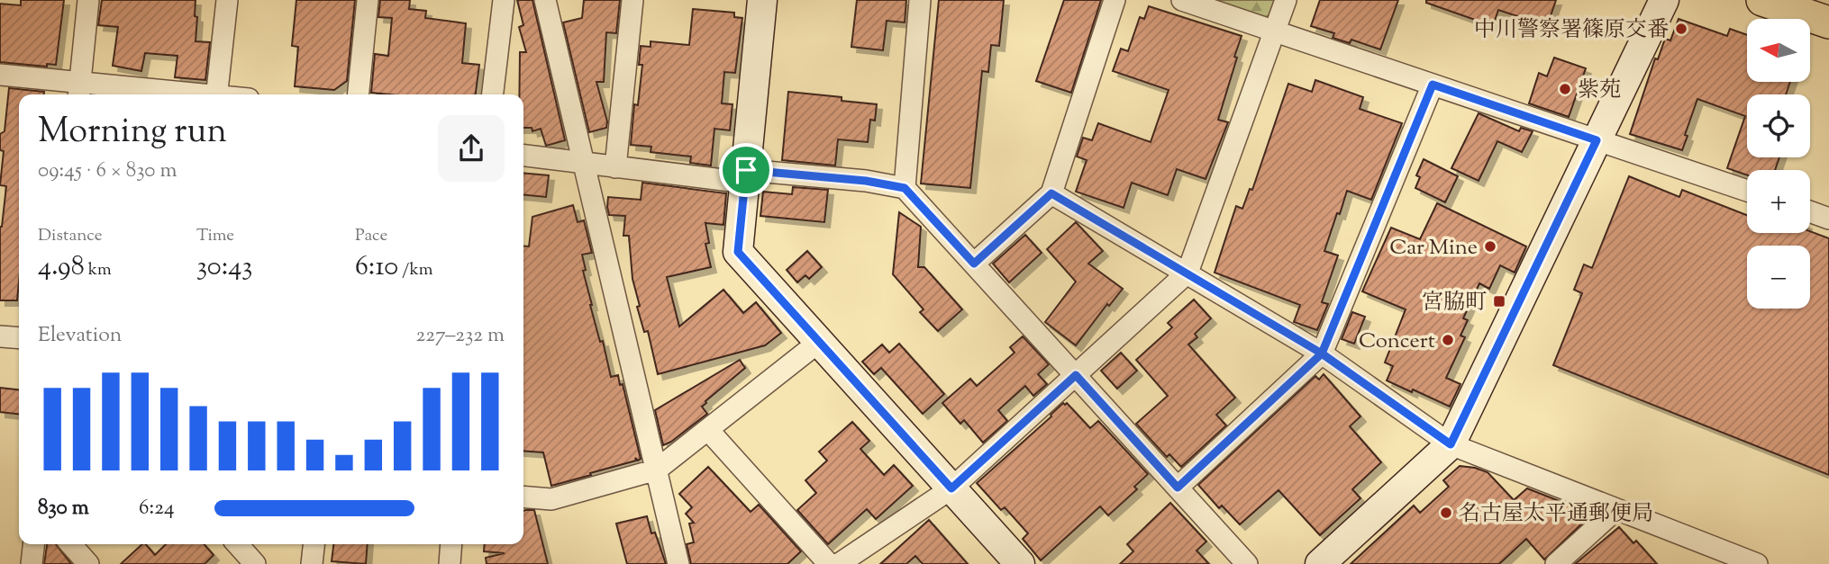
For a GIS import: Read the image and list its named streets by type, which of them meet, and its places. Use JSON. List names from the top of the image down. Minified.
{"places":{"other":["中川警察署篠原交番","紫苑","Car Mine","Concert","名古屋太平通郵便局"],"transit":["宮脇町"]},"north":"left","page":{"map_buttons":["+","−"],"heading":["Morning run","09:45 · 6 × 830 m"],"stats":[["Distance","4.98 km"],["Time","30:43"],["Pace","6:10 /km"]],"chart":["Elevation","227–232 m"],"list":[{"name":"830 m","note":"6:24"}]}}
